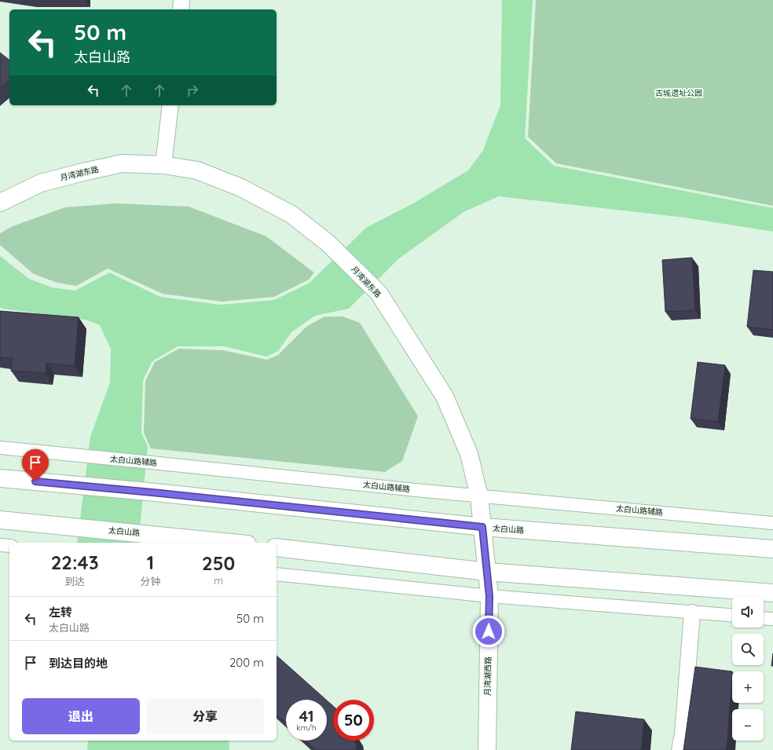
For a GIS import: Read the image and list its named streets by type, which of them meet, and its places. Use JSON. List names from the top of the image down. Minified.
{"streets":{"main road":["月湾湖东路","太白山路","月湾湖西路"],"street":["太白山路辅路"]},"crossings":[["月湾湖东路","太白山路辅路"],["月湾湖东路","太白山路"],["月湾湖东路","月湾湖西路"],["太白山路","月湾湖西路"]],"parks":["古城遗址公园"],"page":{"turn":["50 m","太白山路"],"eta":["22:43","到达","1","分钟","250","m"],"map_buttons":["+","−"],"list":[{"name":"左转","note":"太白山路","value":"50 m"},{"name":"到达目的地","value":"200 m"}],"buttons":["退出","分享"],"speed":"41 km/h","limit":"50"}}
